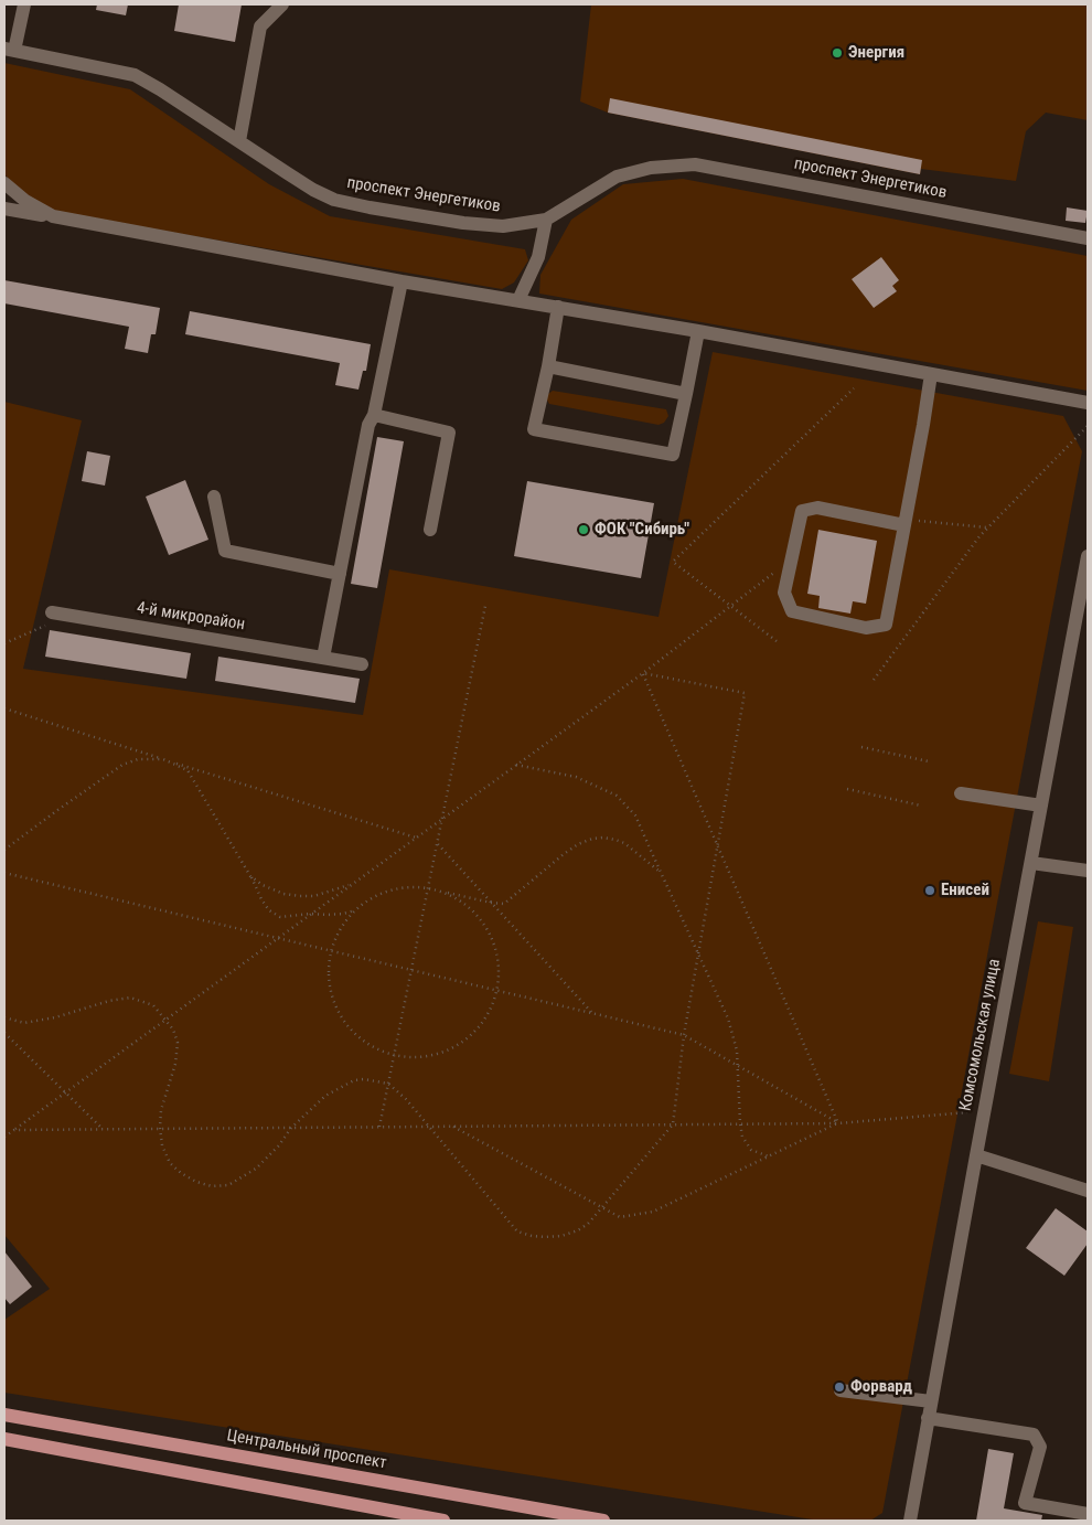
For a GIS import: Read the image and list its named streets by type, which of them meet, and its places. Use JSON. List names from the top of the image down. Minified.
{"streets":{"main road":["Центральный проспект"],"street":["проспект Энергетиков","4-й микрорайон","Комсомольская улица"]},"places":["Энергия","ФОК \"Сибирь\"","Енисей","Форвард"]}
